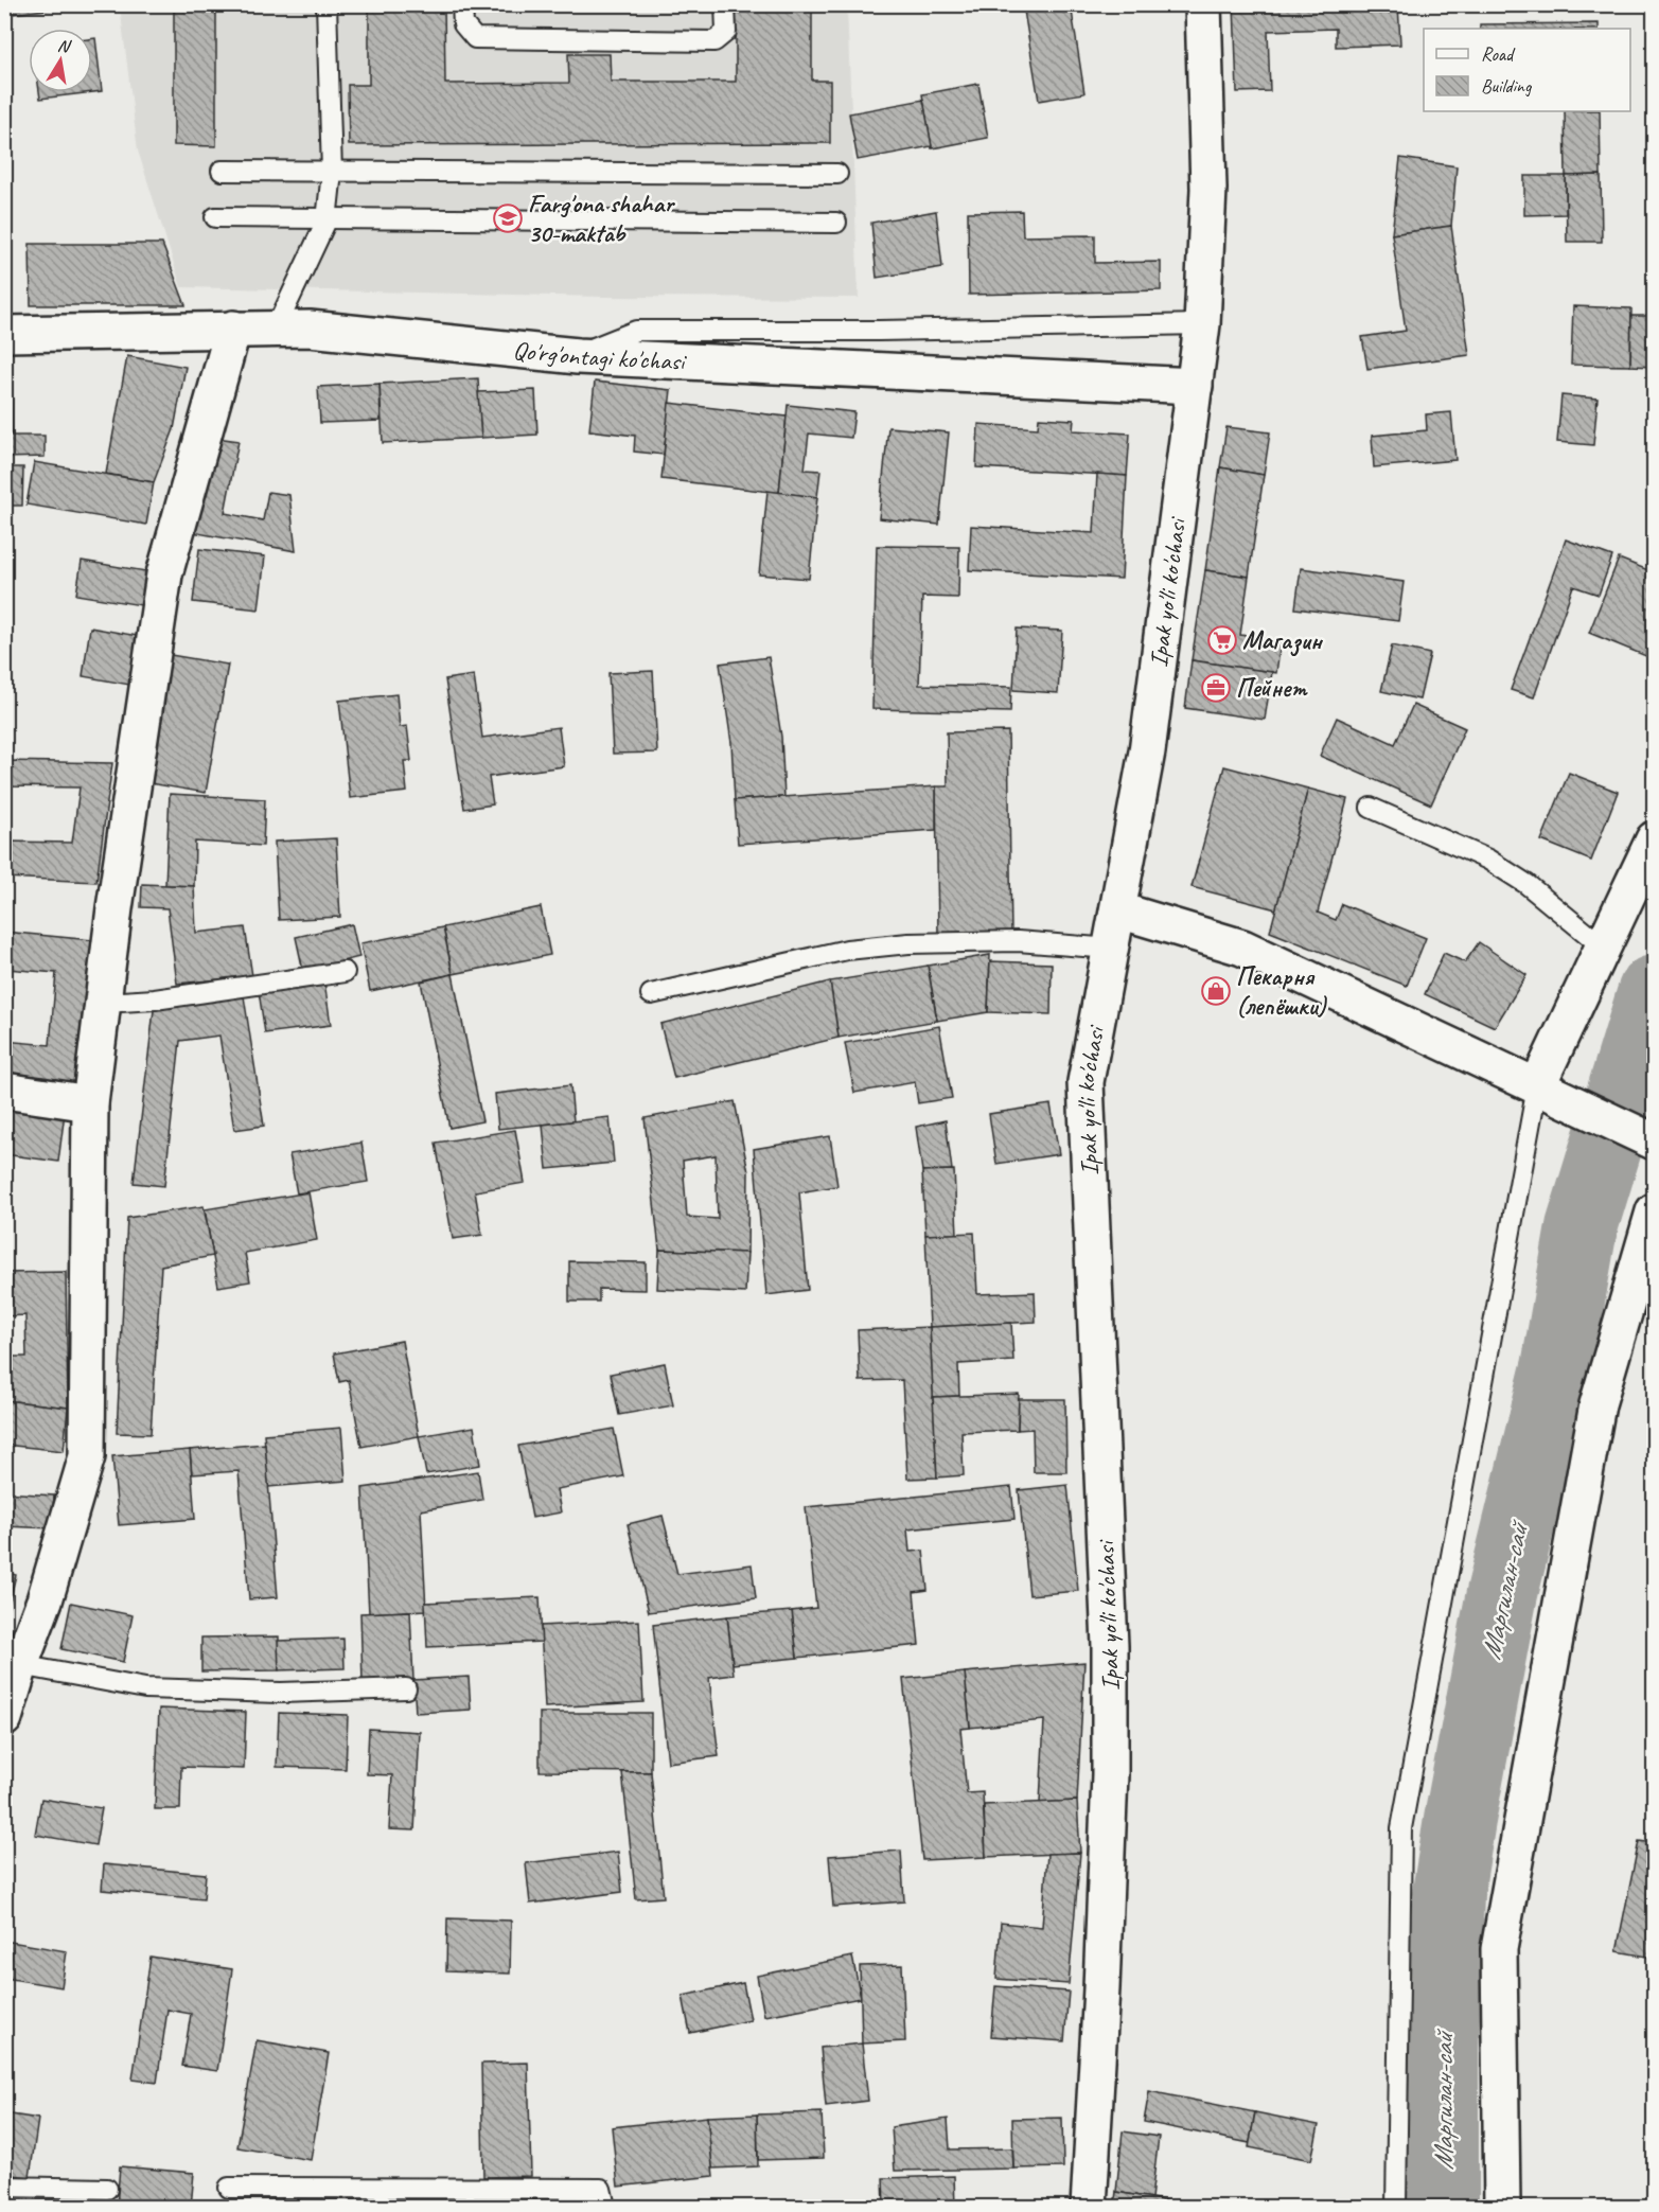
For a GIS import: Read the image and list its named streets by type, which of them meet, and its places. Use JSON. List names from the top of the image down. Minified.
{"streets":{"street":["Qo'rg'ontagi ko'chasi","Ipak yo'li ko'chasi"]},"crossings":[["Qo'rg'ontagi ko'chasi","Ipak yo'li ko'chasi"]],"water":["Маргилан-сай"],"places":{"school or university":["Farg'ona shahar 30-maktab"],"supermarket":["Магазин"],"office":["Пейнет"],"shop":["Пекарня (лепёшки)"]},"legend":["Road","Building"],"north":"top"}
